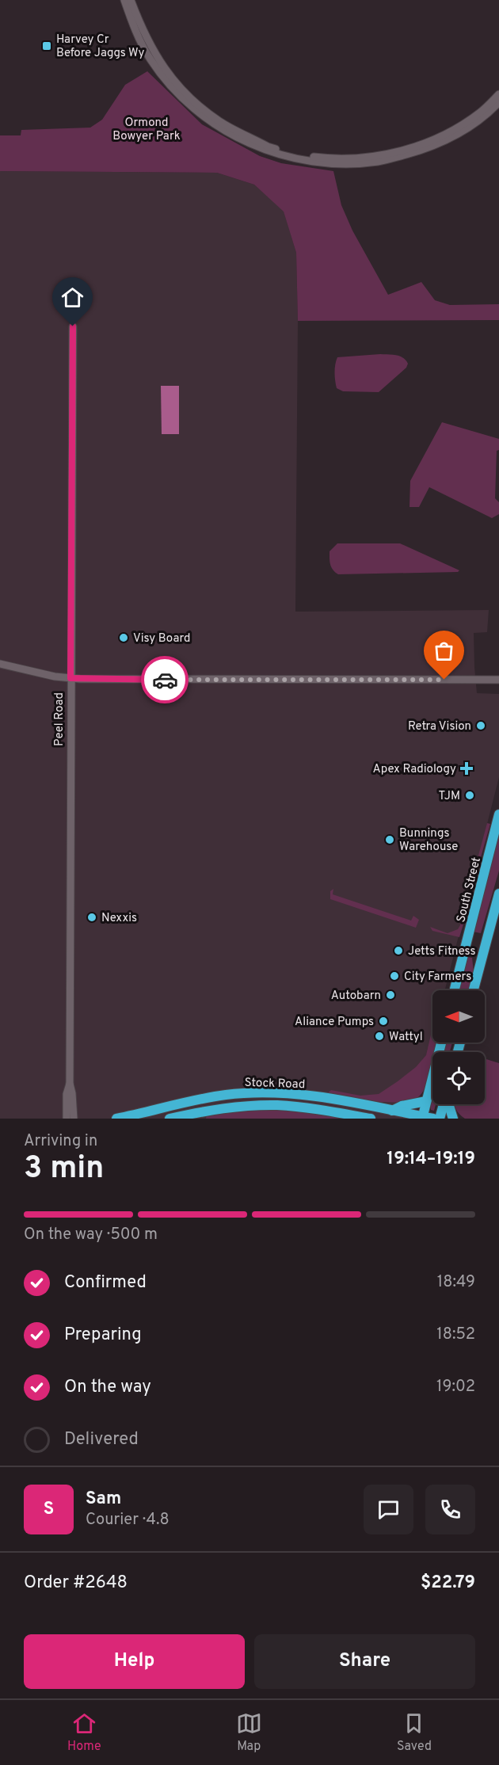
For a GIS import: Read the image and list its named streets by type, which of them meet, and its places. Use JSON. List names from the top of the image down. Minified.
{"streets":{"highway":["South Street","Stock Road"],"street":["Peel Road"]},"parks":["Ormond Bowyer Park"],"places":{"transit":["Harvey Cr Before Jaggs Wy"],"other":["Visy Board","Retra Vision","TJM","Bunnings Warehouse","Nexxis","Jetts Fitness","City Farmers","Autobarn","Aliance Pumps","Wattyl"],"health":["Apex Radiology"]},"north":"left","page":{"heading":["3 min","Arriving in","19:14–19:19"],"panel":["Sam","Courier · 4.8","Order #2648","$22.79"],"bar":"On the way · 500 m","list":[["Confirmed","18:49"],["Preparing","18:52"],["On the way","19:02"],"Delivered"],"round":"S","buttons":["Help","Share"],"tabs":["Home","Map","Saved"]}}
